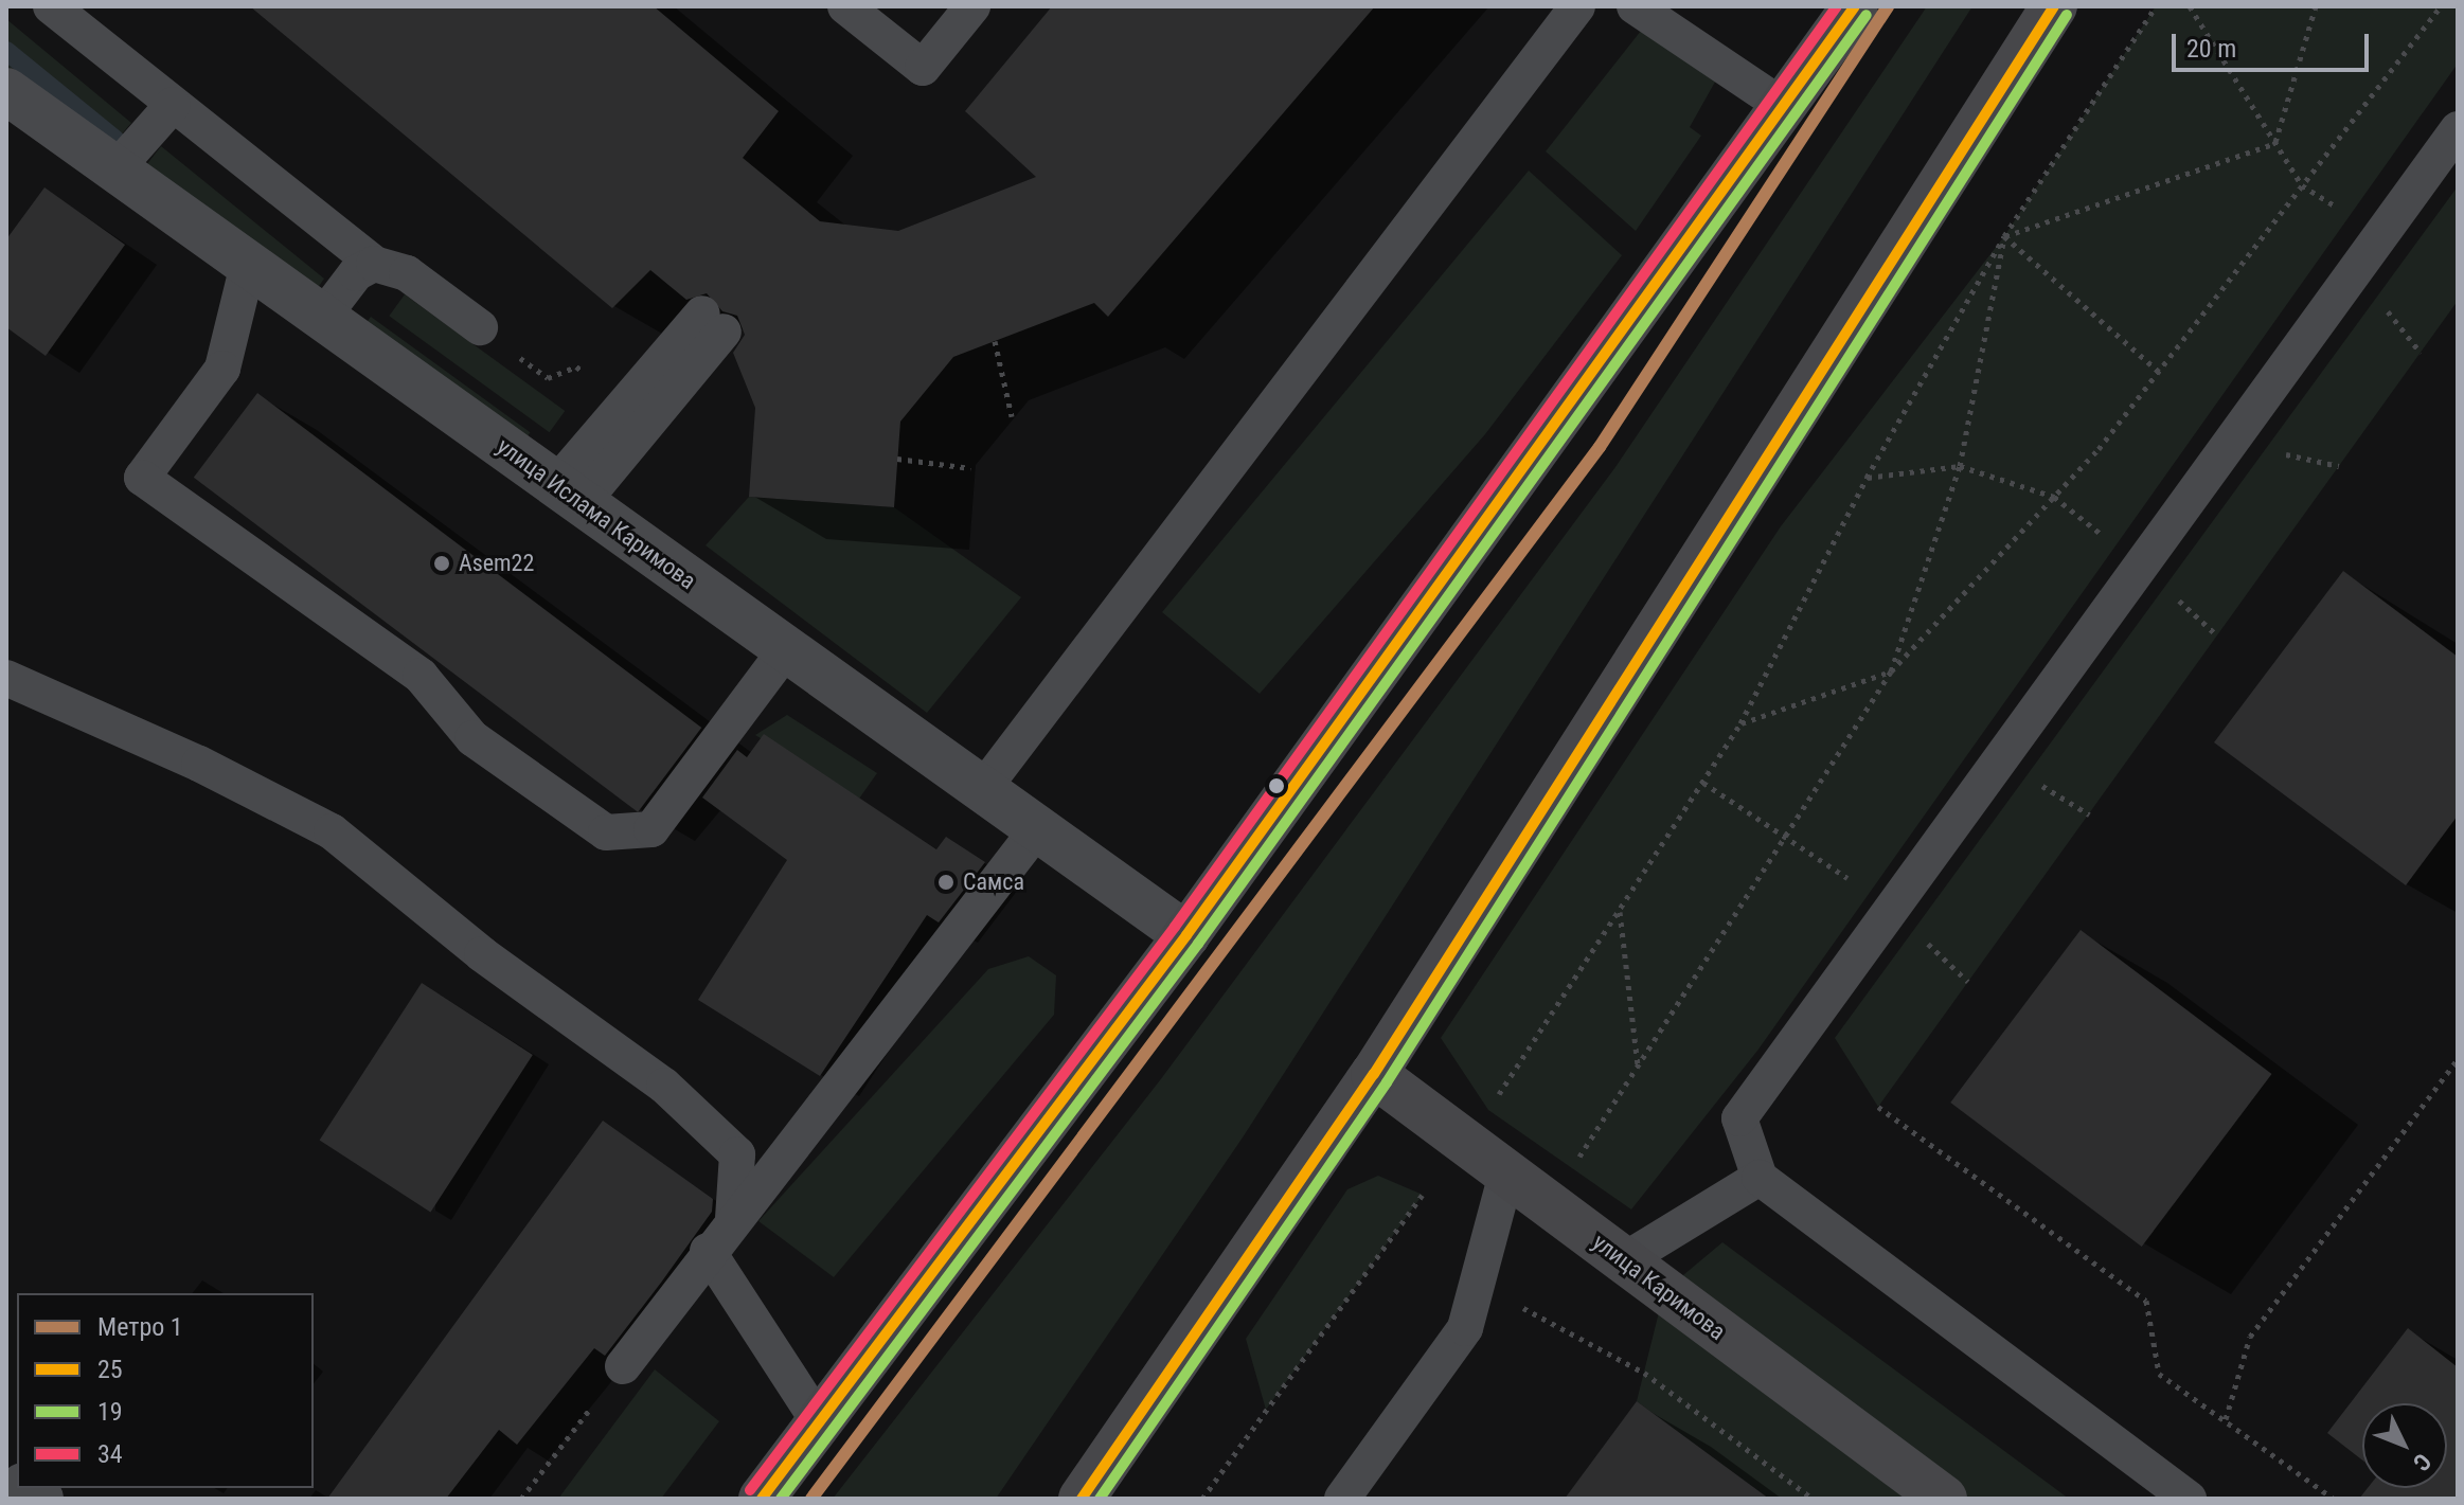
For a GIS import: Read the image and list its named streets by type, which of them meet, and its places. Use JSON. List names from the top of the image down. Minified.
{"streets":{"main road":["улица Каримова"],"street":["улица Ислама Каримова"]},"places":["Asem22","Самса"],"lines":["metro line 1","transit line 25","transit line 34","transit line 19"],"legend":["Метро 1","25","19","34"],"scale_bar":"20 m","north":"bottom right"}
